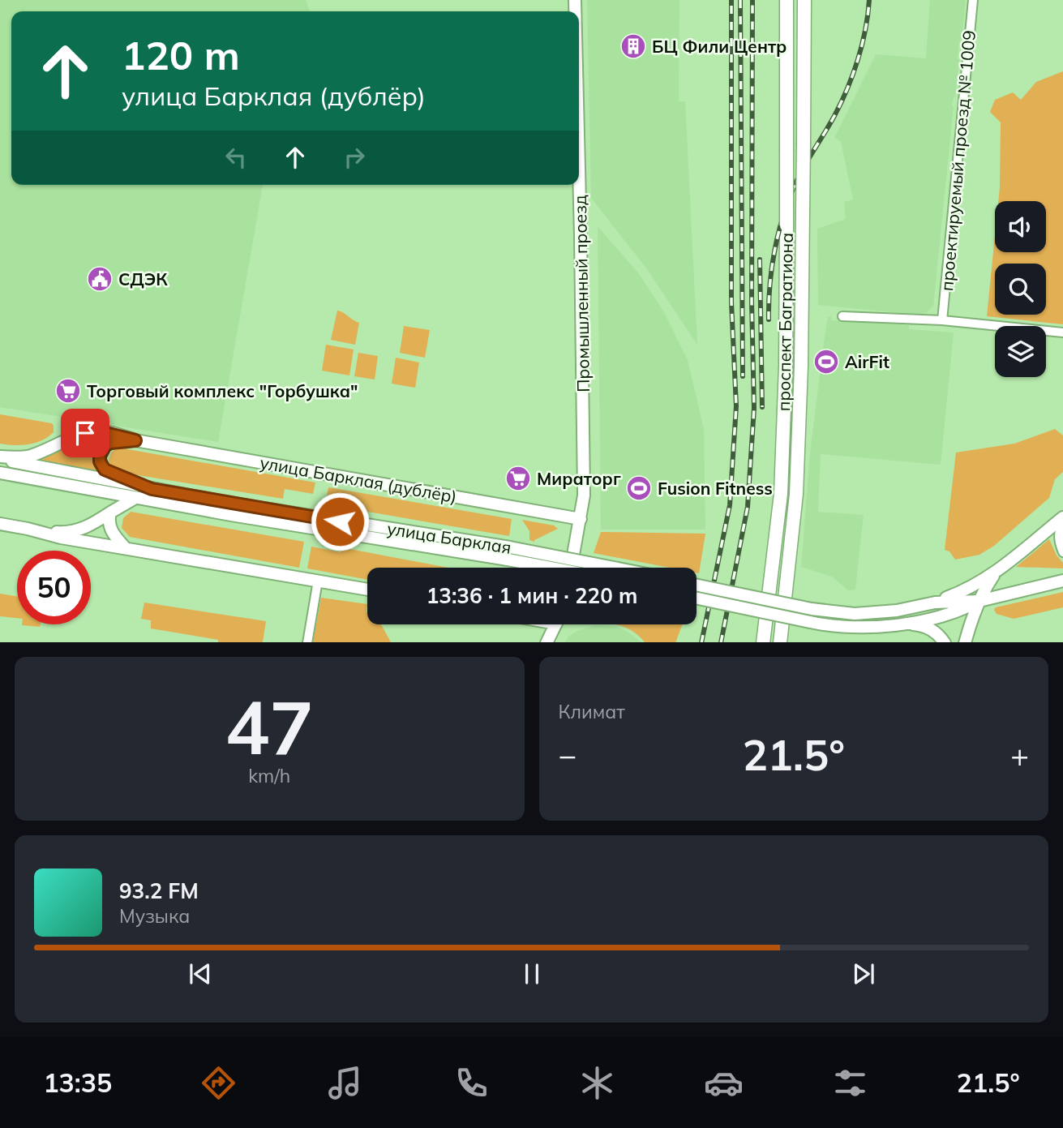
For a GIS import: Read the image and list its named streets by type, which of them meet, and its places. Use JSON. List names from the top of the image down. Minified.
{"streets":{"main road":["Промышленный проезд","проспект Багратиона","улица Барклая (дублёр)","улица Барклая"],"street":["проектируемый проезд № 1009"]},"crossings":[["Промышленный проезд","улица Барклая (дублёр)"],["улица Барклая (дублёр)","улица Барклая"]],"places":{"building":["БЦ Фили Центр"],"public building":["СДЭК"],"sports":["AirFit","Fusion Fitness"],"supermarket":["Торговый комплекс \"Горбушка\"","Мираторг"]},"page":{"turn":["120 m","улица Барклая (дублёр)"],"limit":"50","trip":"13:36 · 1 мин · 220 m","tile":[["47","km/h"],"Климат"],"heat":["−","21.5°","+"],"song":["93.2 FM","Музыка"],"tabs":["13:35","21.5°"]}}
